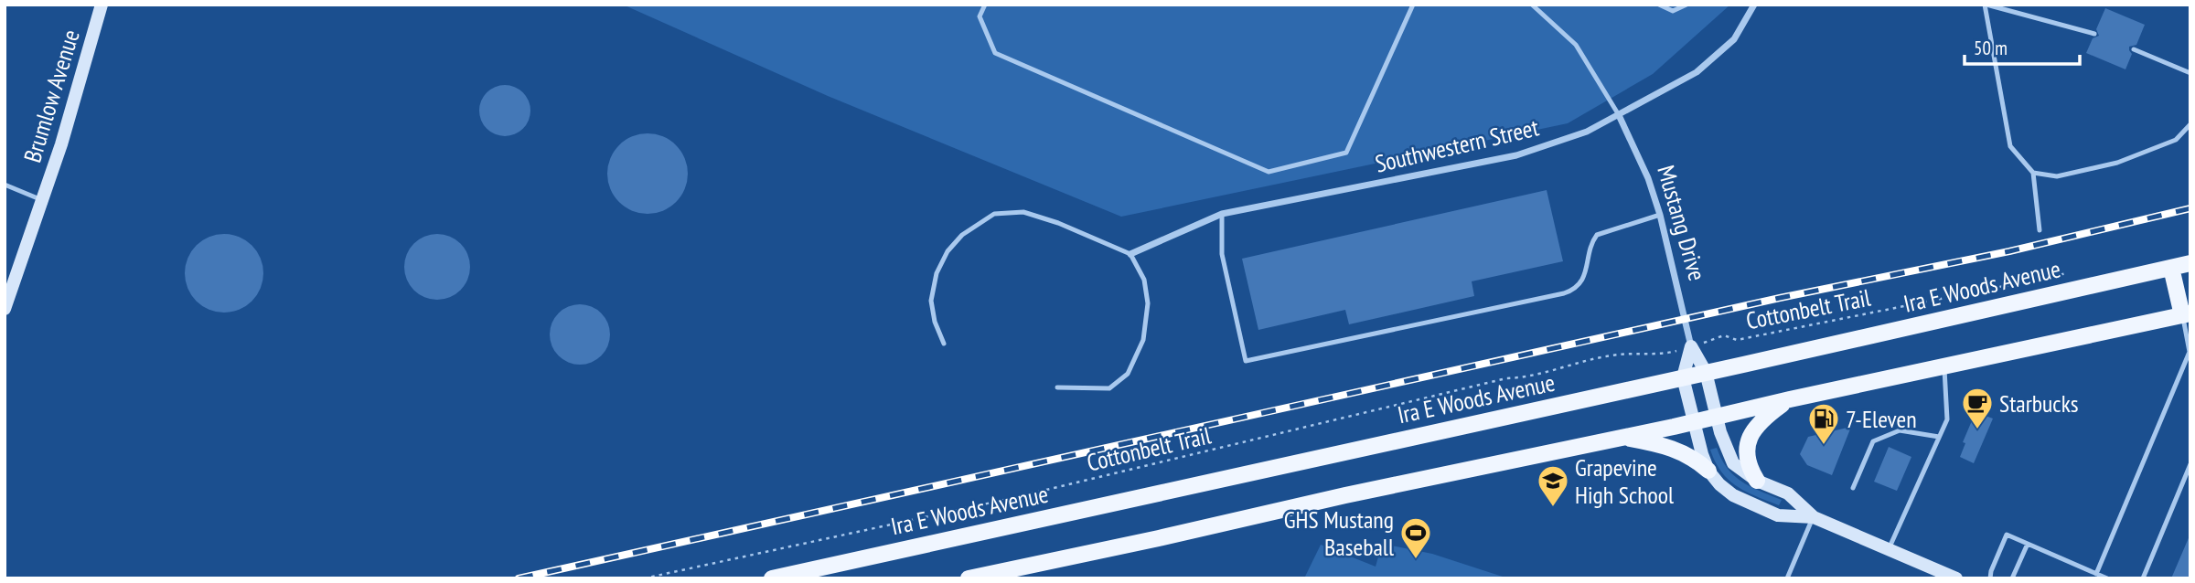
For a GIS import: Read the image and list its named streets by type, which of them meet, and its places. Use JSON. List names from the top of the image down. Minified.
{"streets":{"main road":["Brumlow Avenue","Mustang Drive","Ira E Woods Avenue"],"street":["Southwestern Street"],"path":["Cottonbelt Trail"]},"crossings":[["Southwestern Street","Mustang Drive"],["Mustang Drive","Ira E Woods Avenue"],["Mustang Drive","Cottonbelt Trail"]],"places":{"cafe":["Starbucks"],"fuel station":["7-Eleven"],"school or university":["Grapevine High School"],"sports":["GHS Mustang Baseball"]},"scale_bar":"50 m"}
